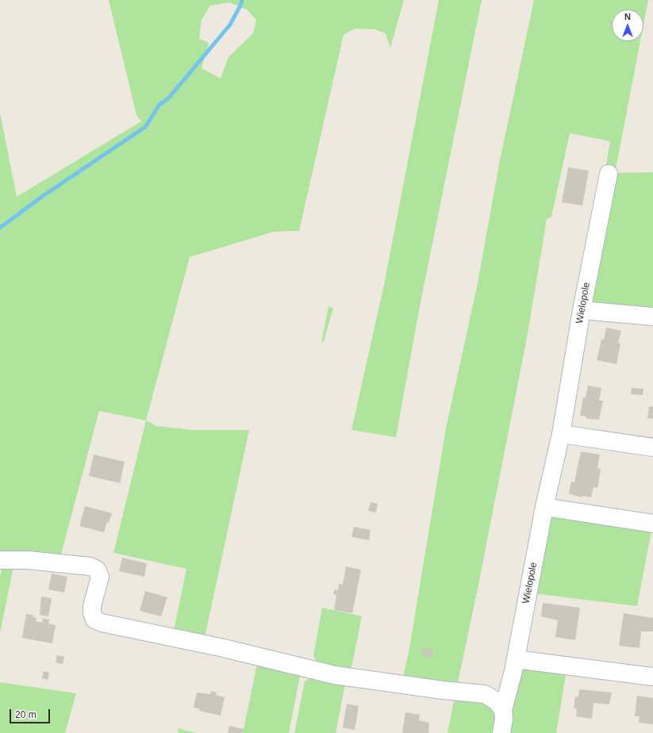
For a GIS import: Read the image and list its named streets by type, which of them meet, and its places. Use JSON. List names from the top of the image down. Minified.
{"streets":{"street":["Wielopole"]},"scale_bar":"20 m","north":"top"}
